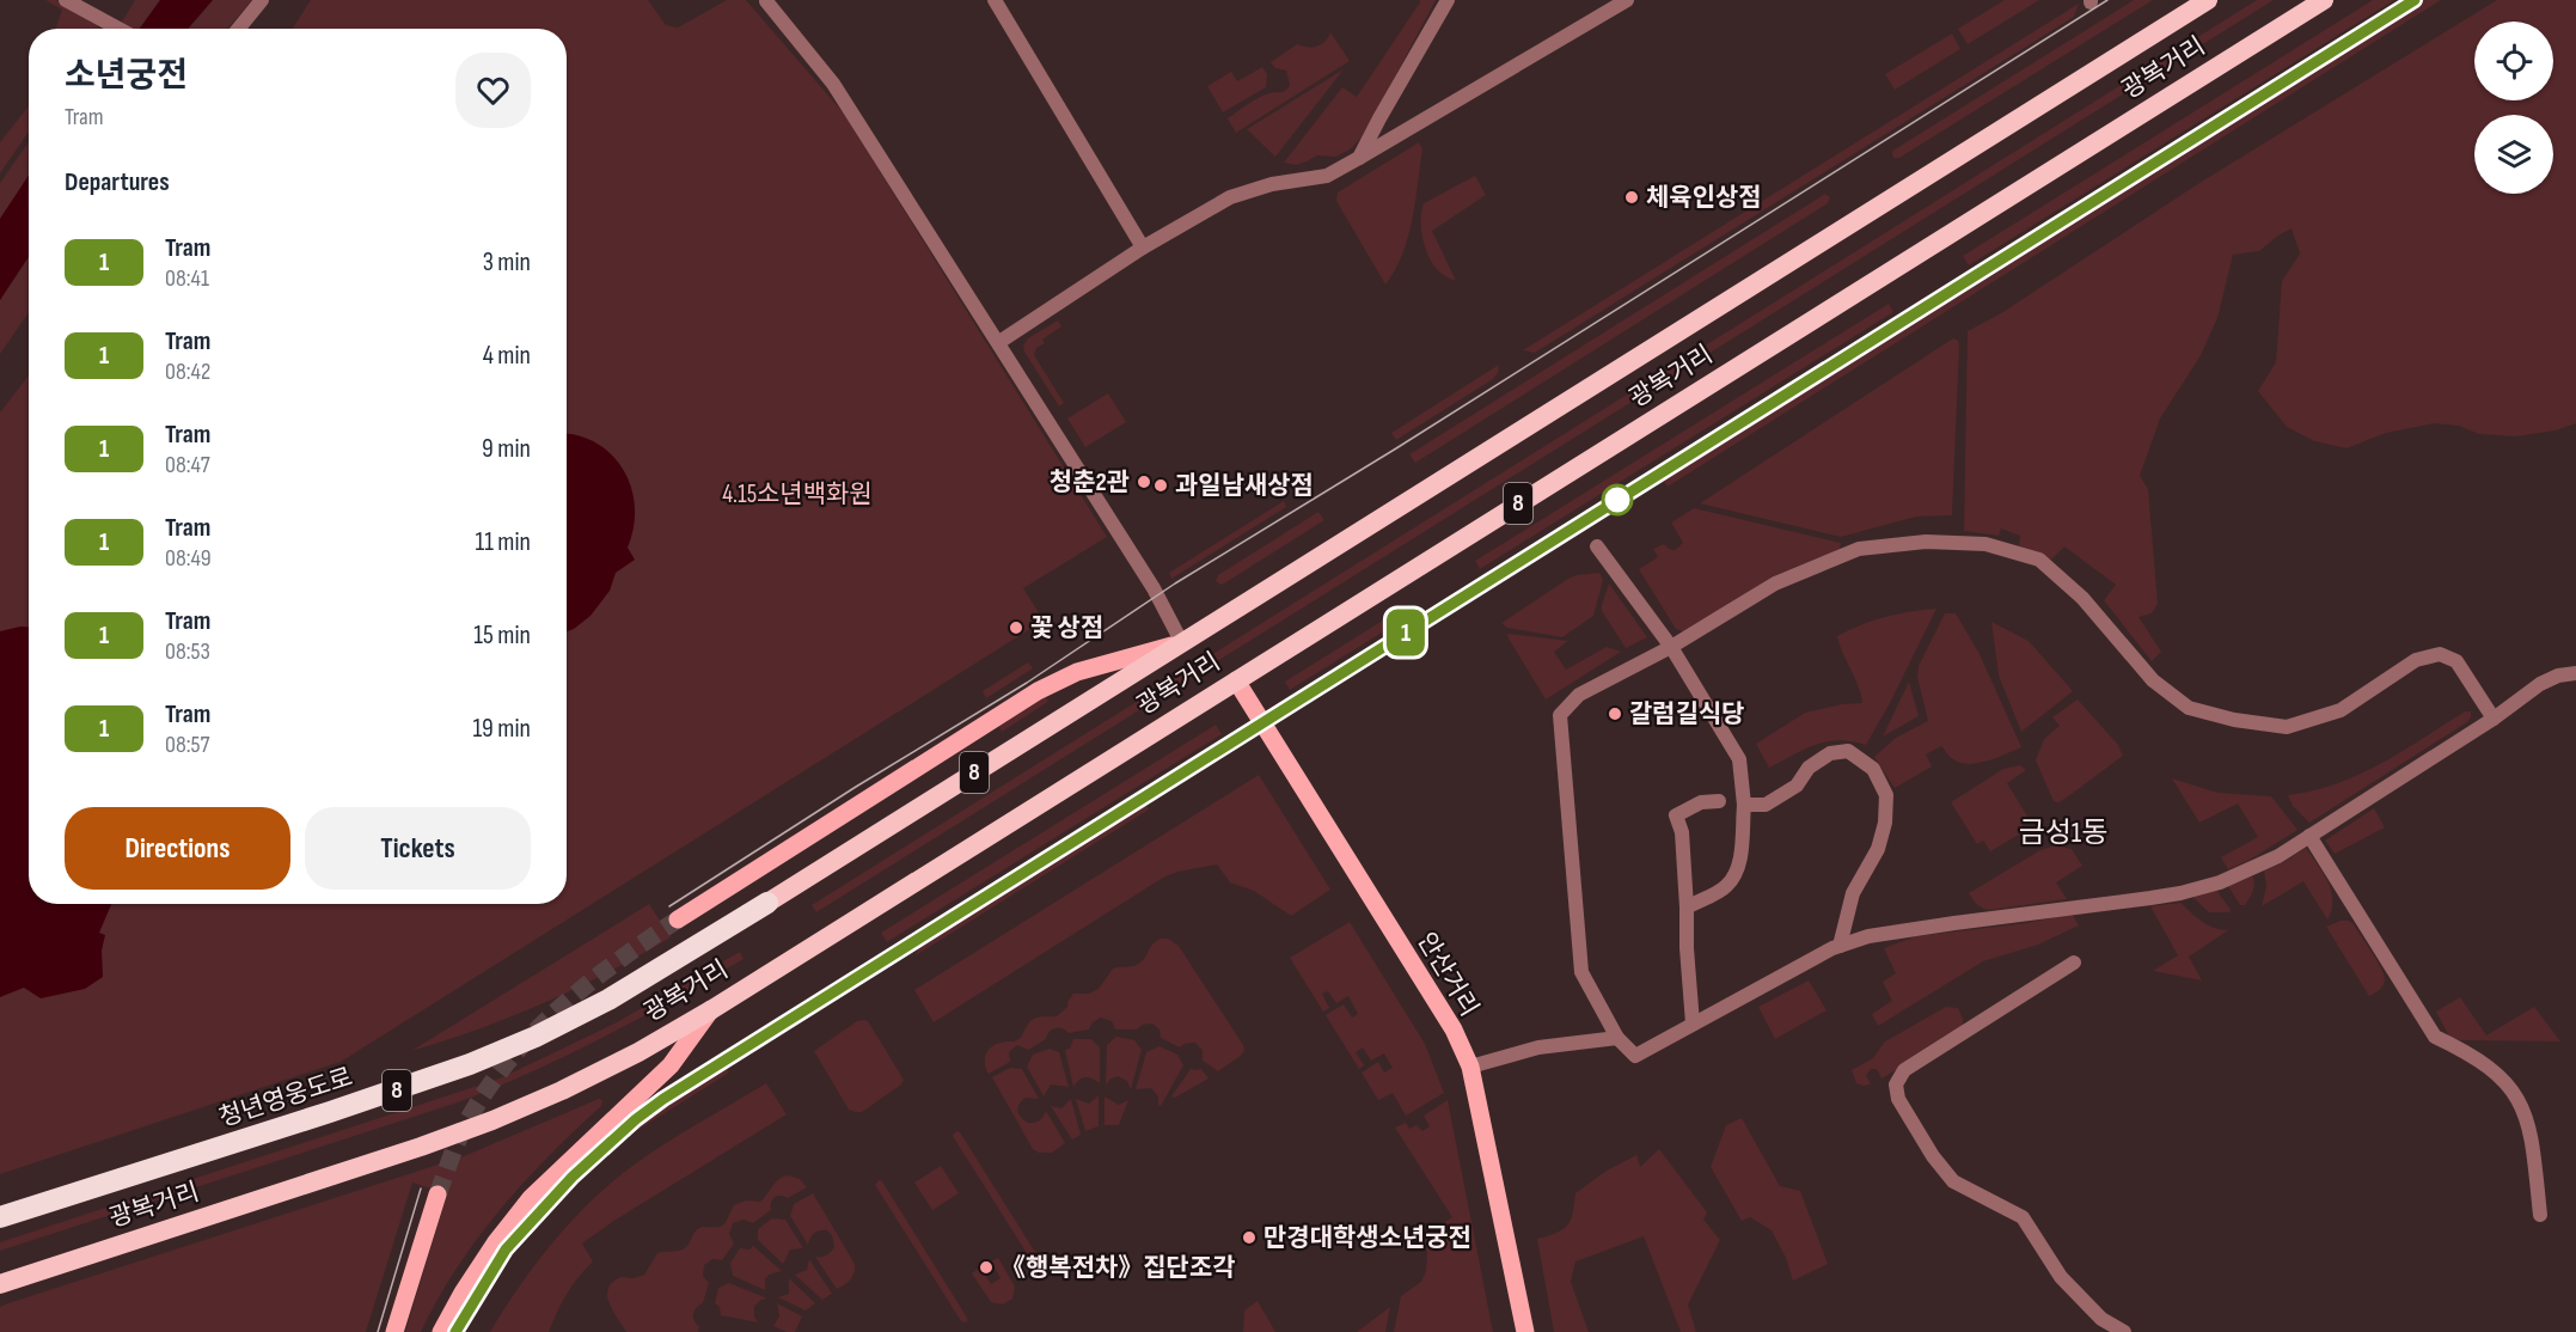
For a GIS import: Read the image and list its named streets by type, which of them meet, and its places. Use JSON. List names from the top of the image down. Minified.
{"streets":{"highway":["광복거리","8","청년영웅도로"],"main road":["안산거리"]},"crossings":[["광복거리","안산거리"],["광복거리","청년영웅도로"]],"districts":["금성1동"],"parks":["4.15소년백화원"],"places":["체육인상점","청춘2관","과일남새상점","꽃 상점","갈럼길식당","만경대학생소년궁전","《행복전차》집단조각"],"lines":["tram line 1"],"page":{"on_map":"1","heading":[["소년궁전","Tram"],"Departures"],"list":[{"mark":"1","name":"Tram","note":"08:41","value":"3 min"},{"mark":"1","name":"Tram","note":"08:42","value":"4 min"},{"mark":"1","name":"Tram","note":"08:47","value":"9 min"},{"mark":"1","name":"Tram","note":"08:49","value":"11 min"},{"mark":"1","name":"Tram","note":"08:53","value":"15 min"},{"mark":"1","name":"Tram","note":"08:57","value":"19 min"}],"buttons":["Directions","Tickets"]}}
